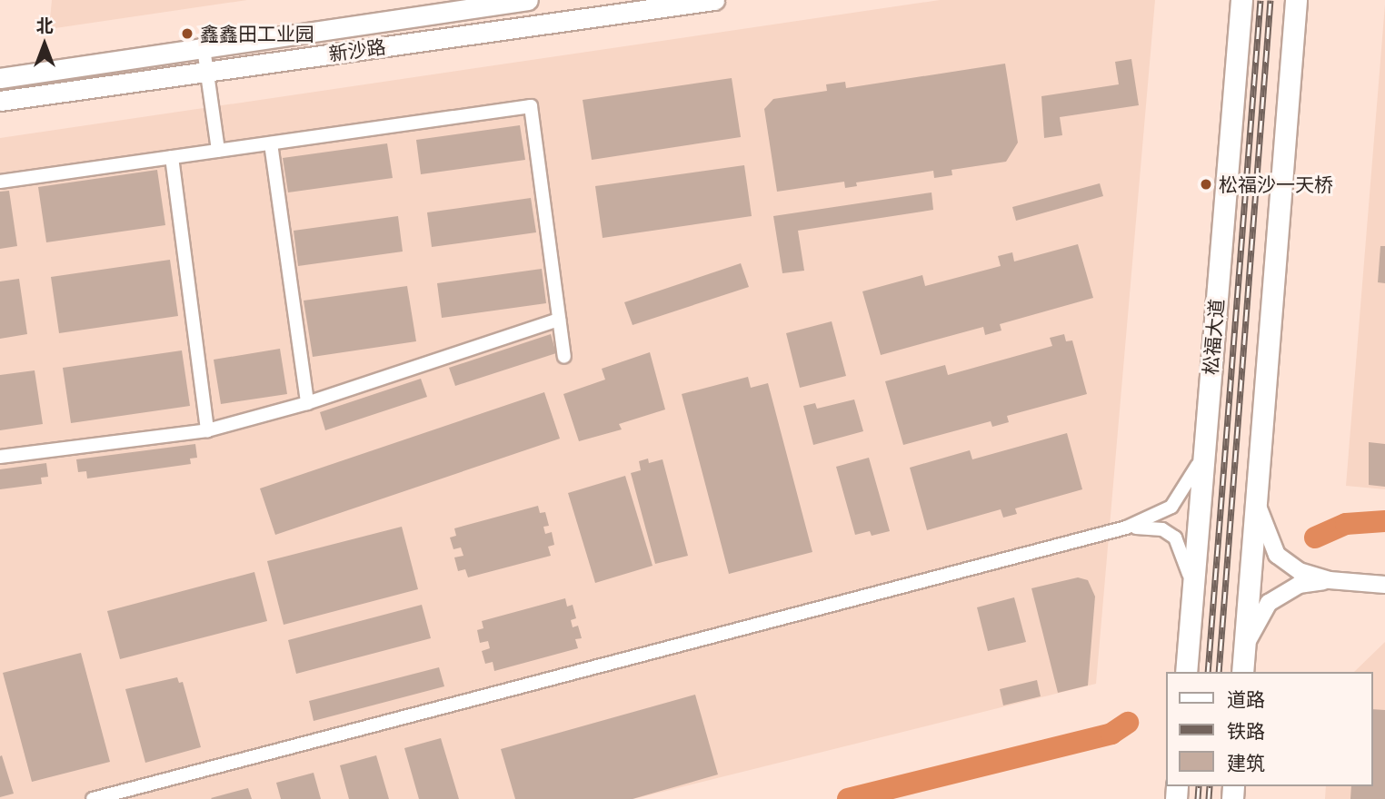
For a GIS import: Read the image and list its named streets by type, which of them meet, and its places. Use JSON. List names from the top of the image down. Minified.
{"streets":{"main road":["新沙路","松福大道"]},"places":["鑫鑫田工业园","松福沙一天桥"],"legend":["道路","铁路","建筑"],"north":"top"}
